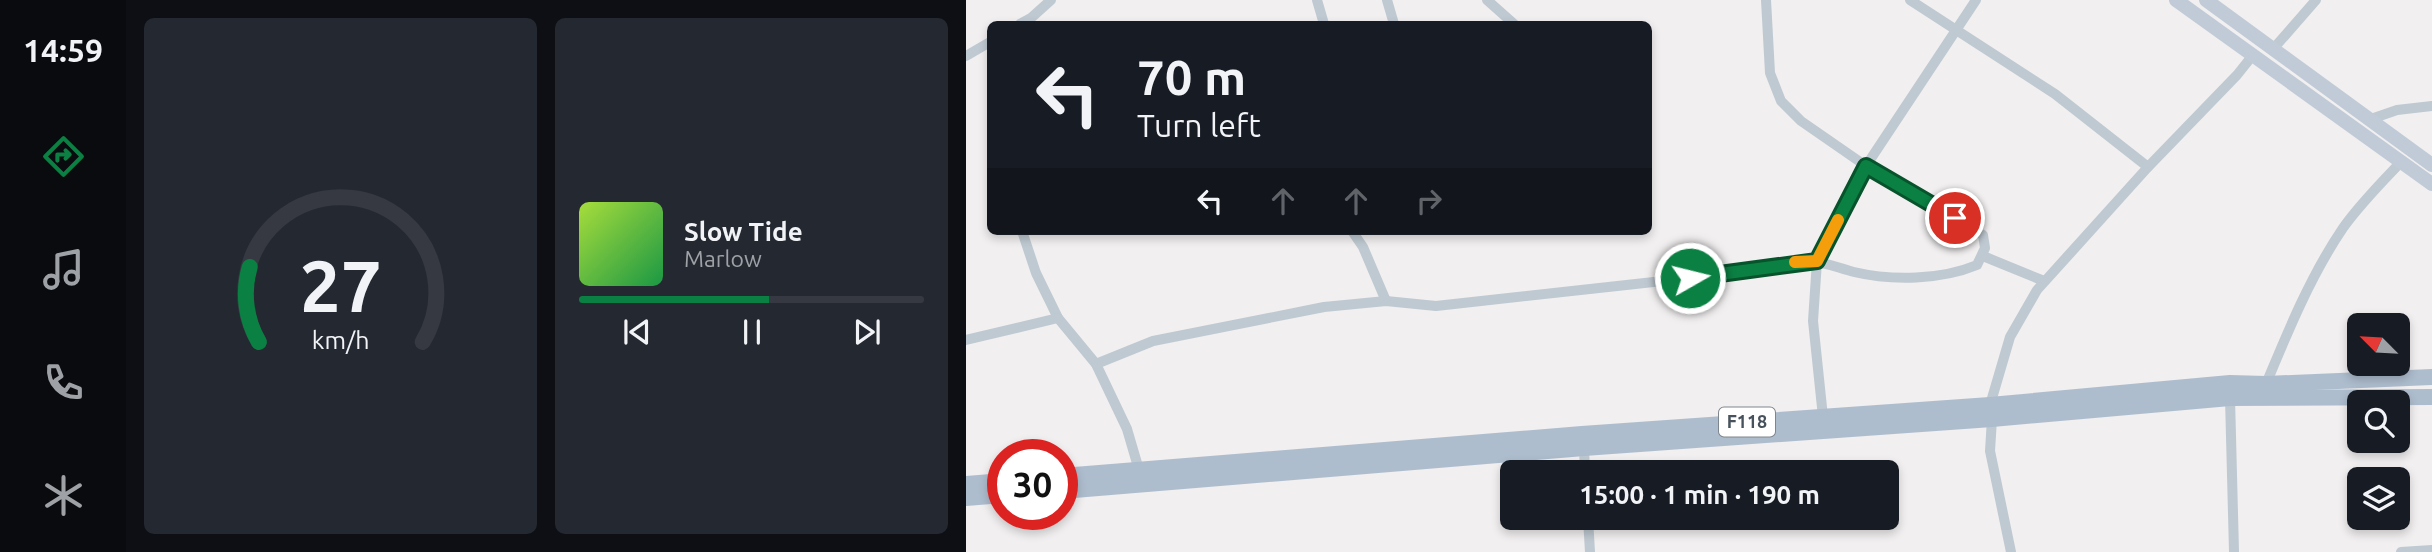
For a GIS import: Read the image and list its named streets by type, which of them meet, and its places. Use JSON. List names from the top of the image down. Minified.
{"streets":{"main road":["F118"]},"north":"top left","page":{"tabs":"14:59","turn":["70 m","Turn left"],"song":["Slow Tide","Marlow"],"limit":"30","trip":"15:00 · 1 min · 190 m","gauge":["27","km/h"]}}
